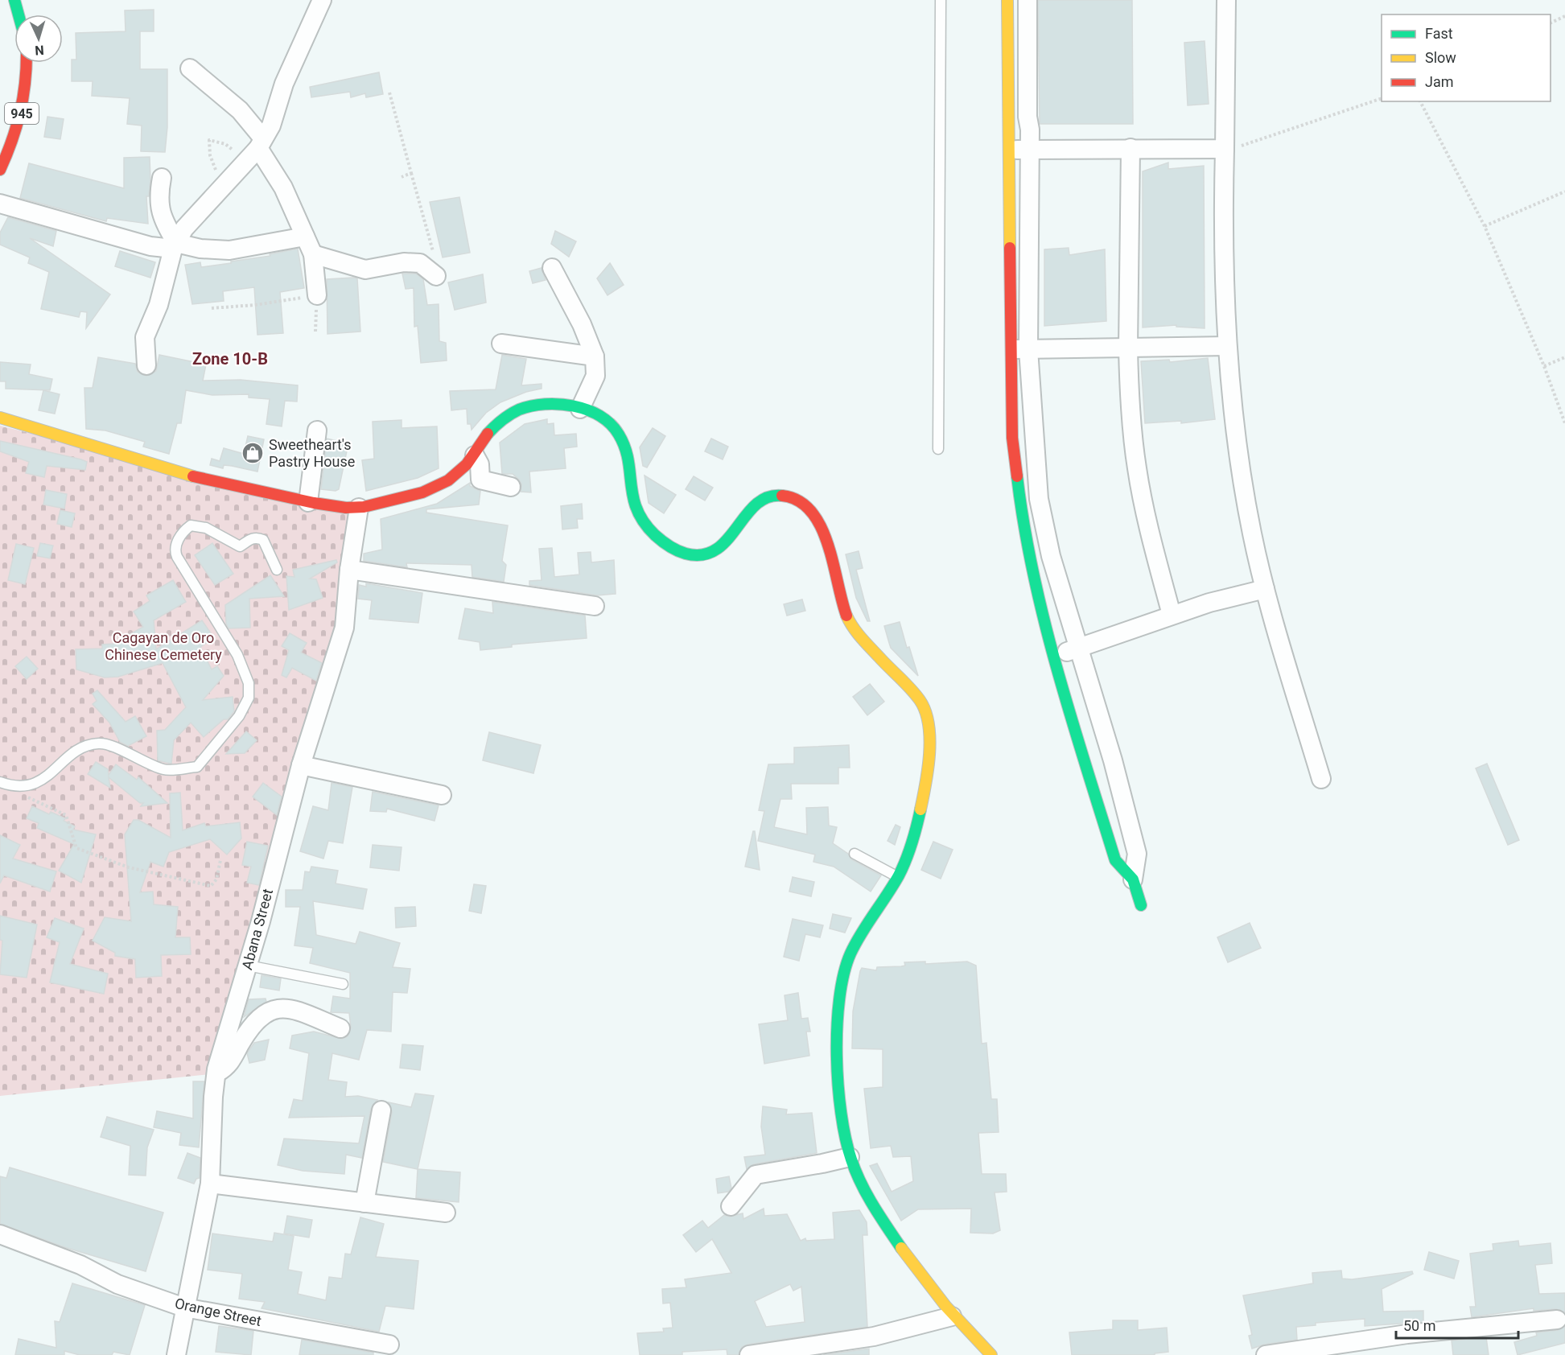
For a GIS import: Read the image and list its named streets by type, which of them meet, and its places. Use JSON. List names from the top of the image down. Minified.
{"streets":{"street":["945","Abana Street","Orange Street"]},"crossings":[["Abana Street","Orange Street"]],"districts":["Zone 10-B"],"parks":["Cagayan de Oro Chinese Cemetery"],"places":{"shop":["Sweetheart's Pastry House"]},"legend":["Fast","Slow","Jam"],"scale_bar":"50 m","north":"bottom"}
